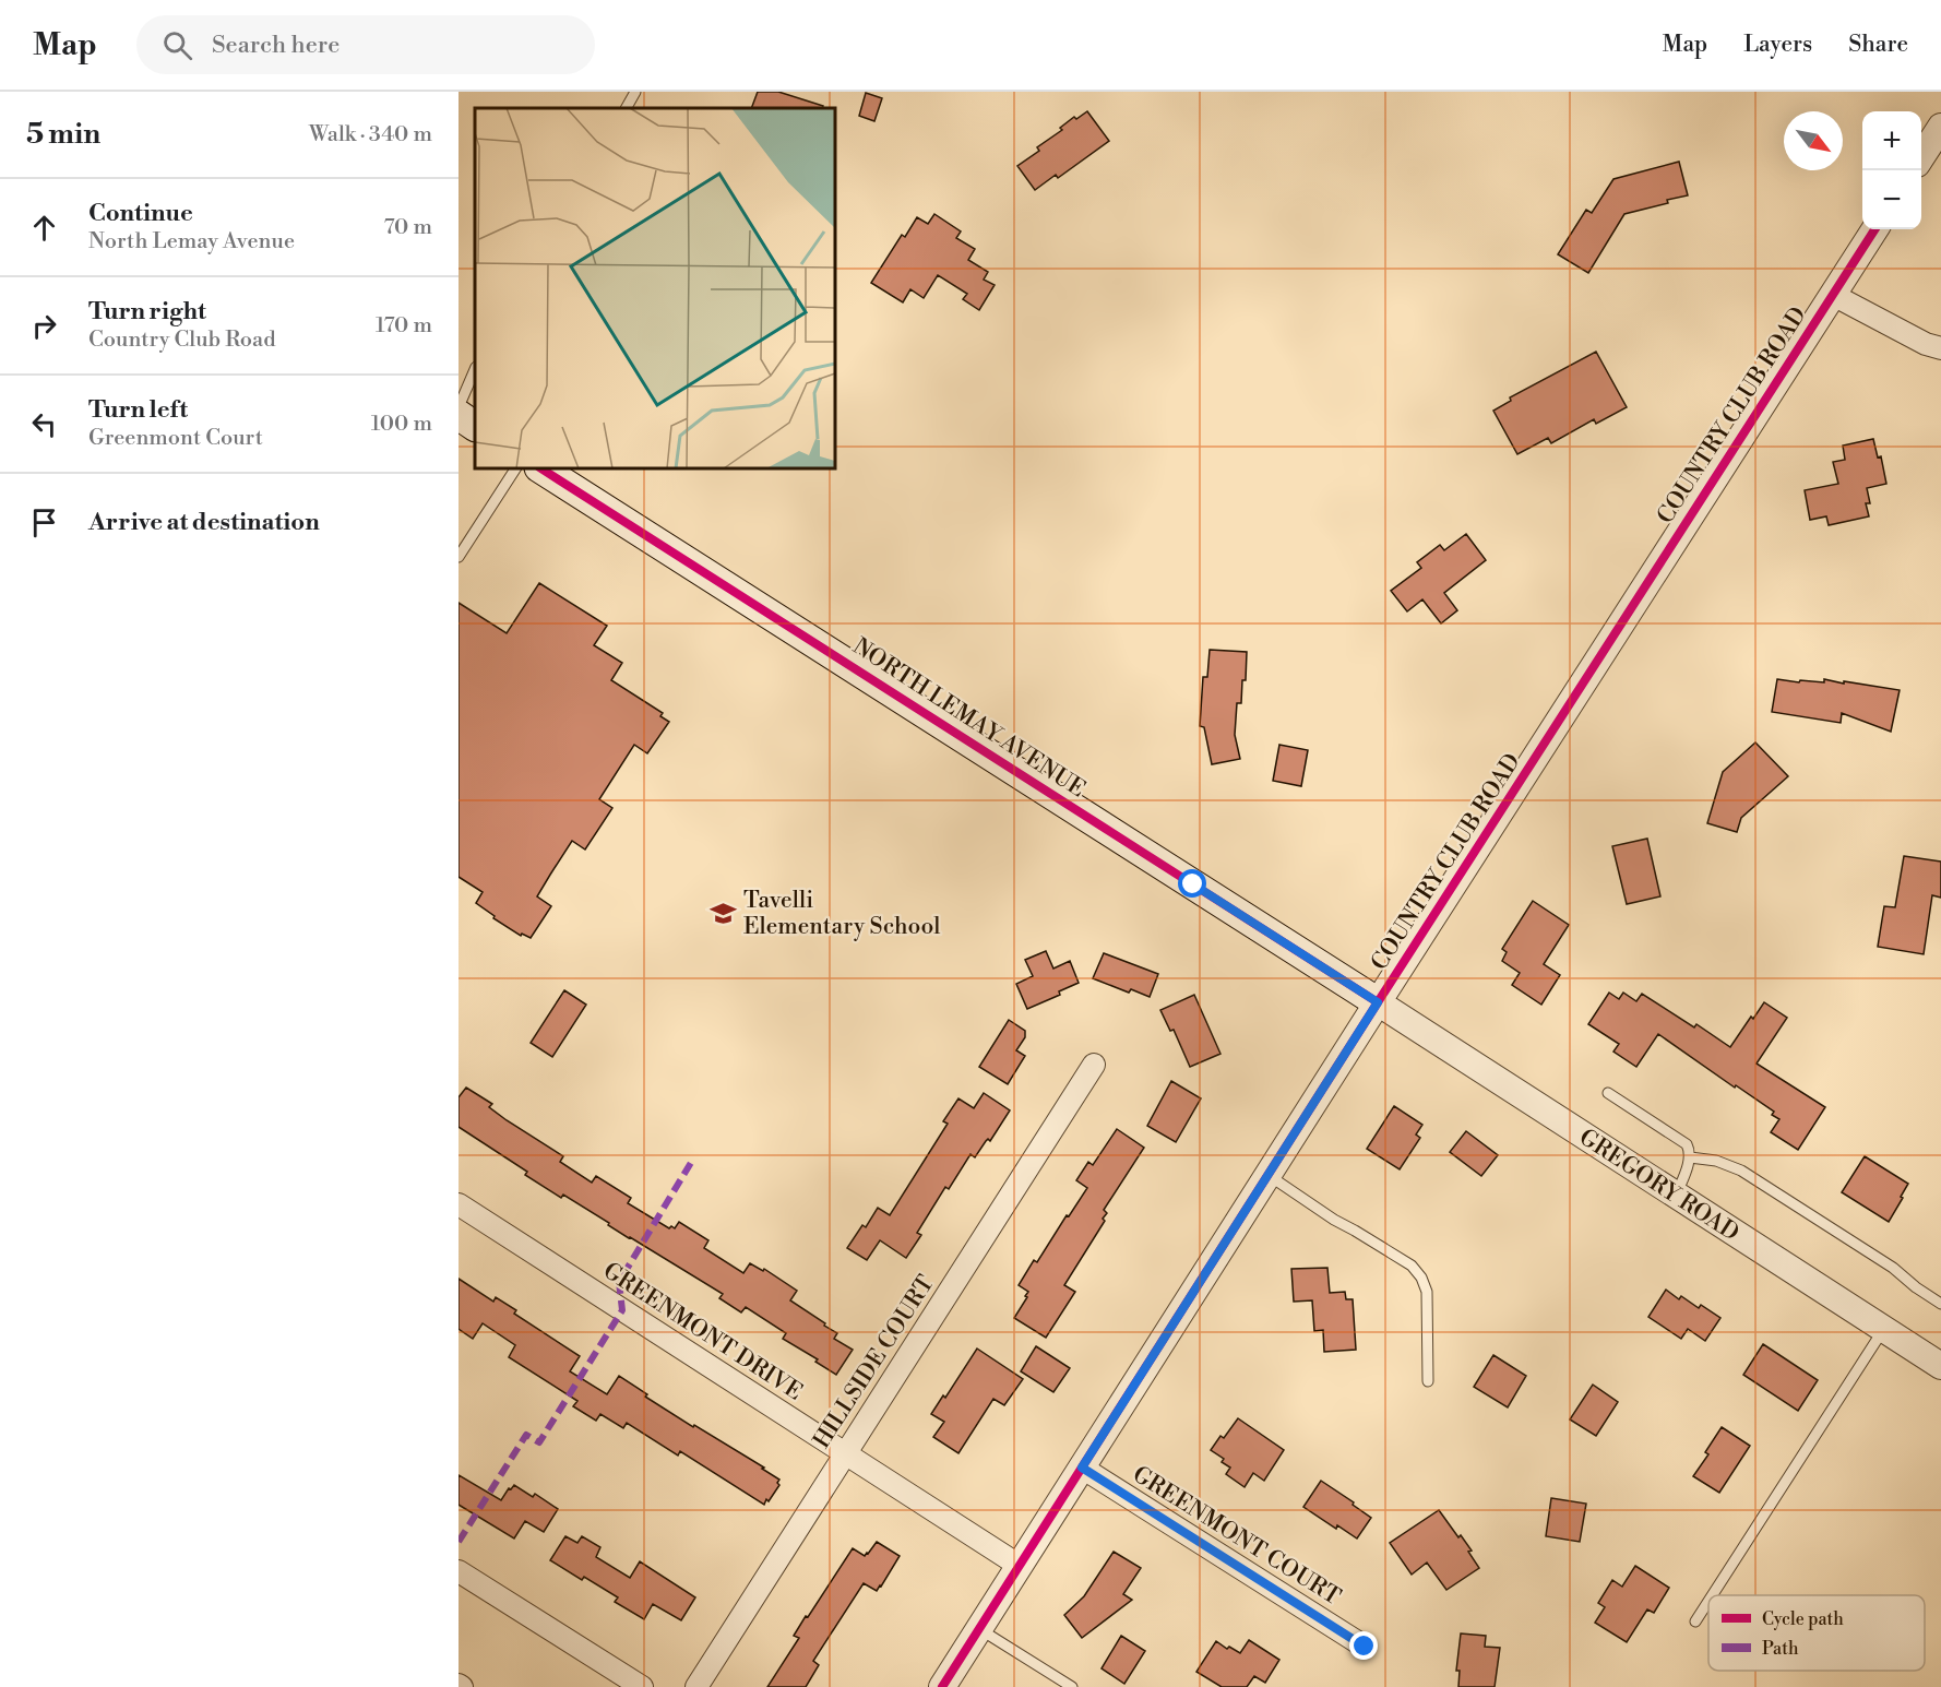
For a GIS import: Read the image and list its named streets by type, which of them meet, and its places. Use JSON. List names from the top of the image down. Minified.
{"streets":{"main road":["NORTH LEMAY AVENUE"],"street":["COUNTRY CLUB ROAD","GREGORY ROAD","GREENMONT DRIVE","HILLSIDE COURT","GREENMONT COURT"]},"crossings":[["COUNTRY CLUB ROAD","NORTH LEMAY AVENUE"],["COUNTRY CLUB ROAD","GREGORY ROAD"],["COUNTRY CLUB ROAD","GREENMONT DRIVE"],["COUNTRY CLUB ROAD","GREENMONT COURT"],["NORTH LEMAY AVENUE","GREGORY ROAD"],["GREENMONT DRIVE","HILLSIDE COURT"]],"places":{"school or university":["Tavelli Elementary School"]},"legend":["Cycle path","Path"],"north":"bottom right","page":{"header":"Map","search":"Search here","nav":["Map","Layers","Share"],"heading":["5 min","Walk · 340 m"],"map_buttons":["+","−"],"list":[["Continue","North Lemay Avenue","70 m"],["Turn right","Country Club Road","170 m"],["Turn left","Greenmont Court","100 m"],"Arrive at destination"]}}
